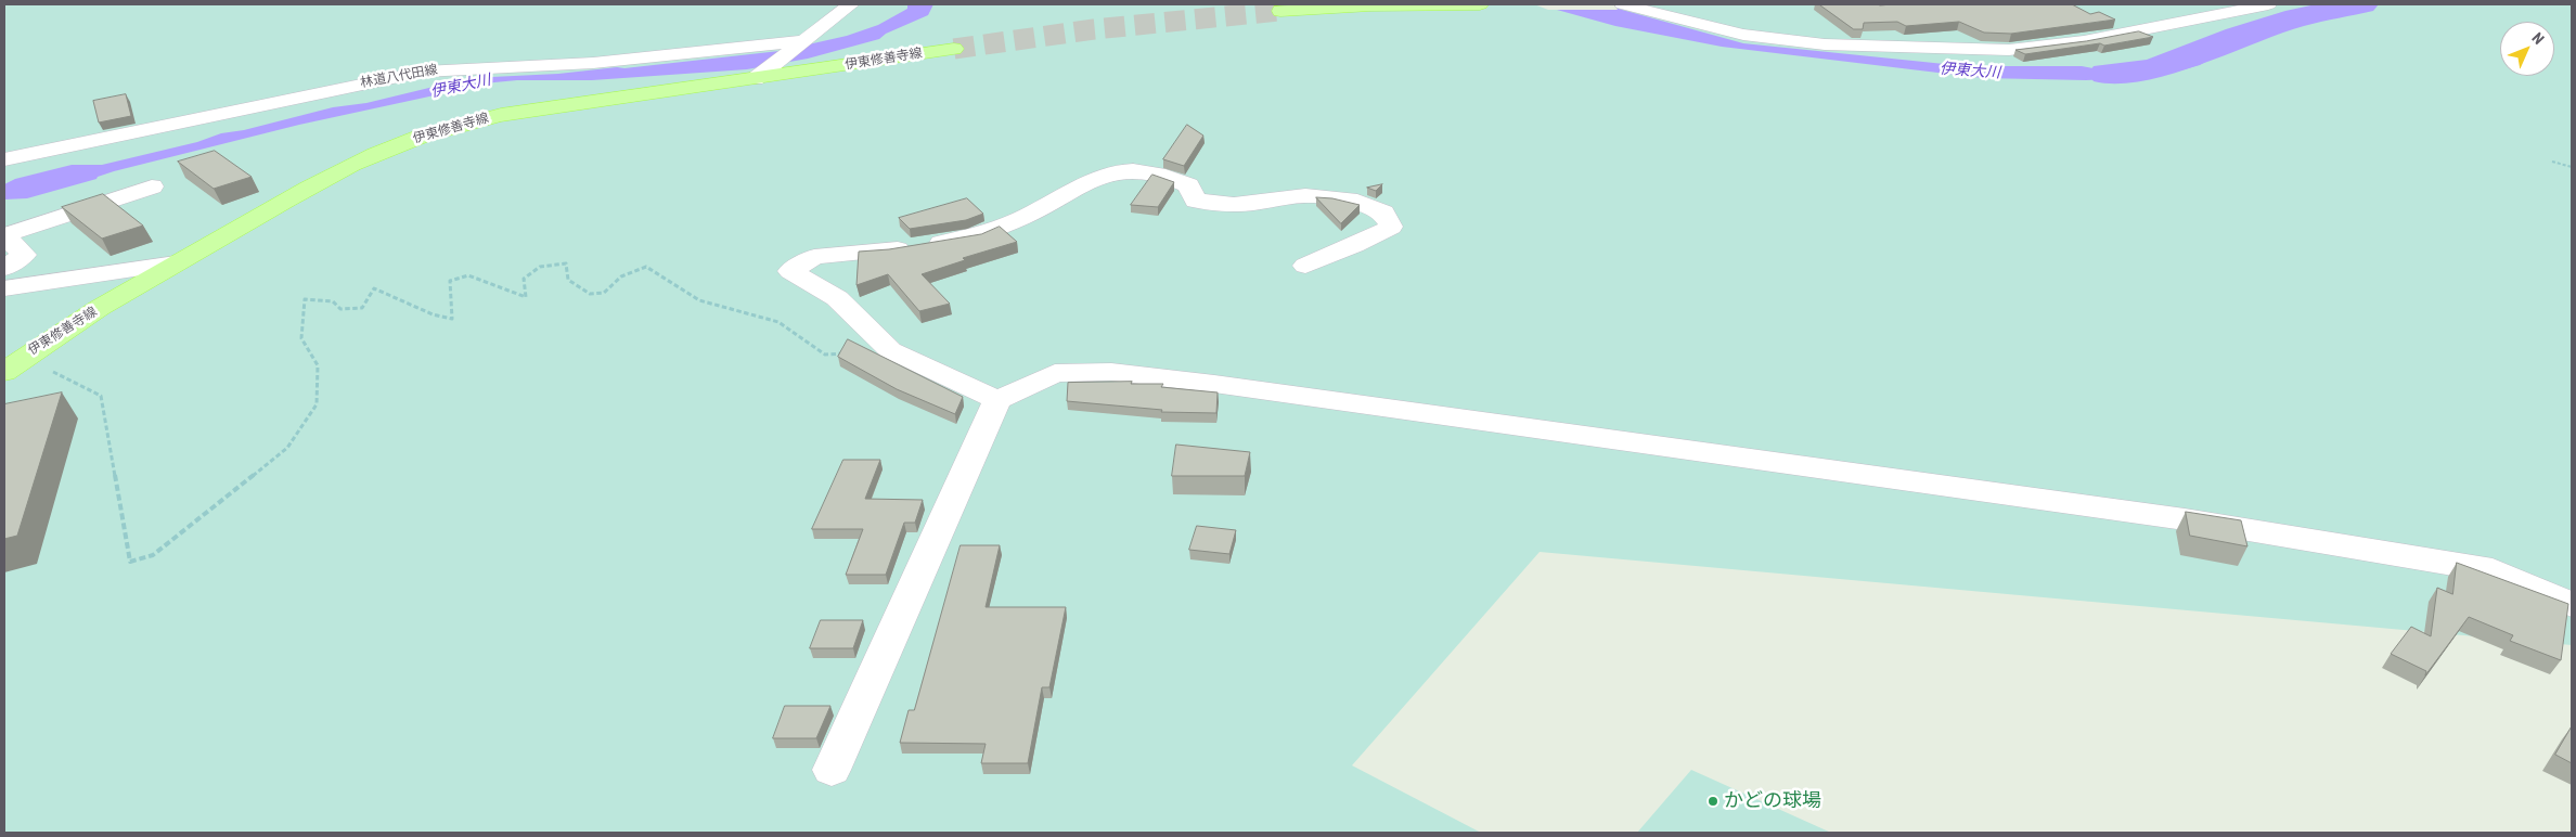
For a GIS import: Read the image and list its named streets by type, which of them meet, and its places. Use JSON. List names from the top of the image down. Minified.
{"streets":{"main road":["伊東修善寺線"],"street":["林道八代田線"]},"water":["伊東大川"],"places":["かどの球場"],"north":"top right"}
